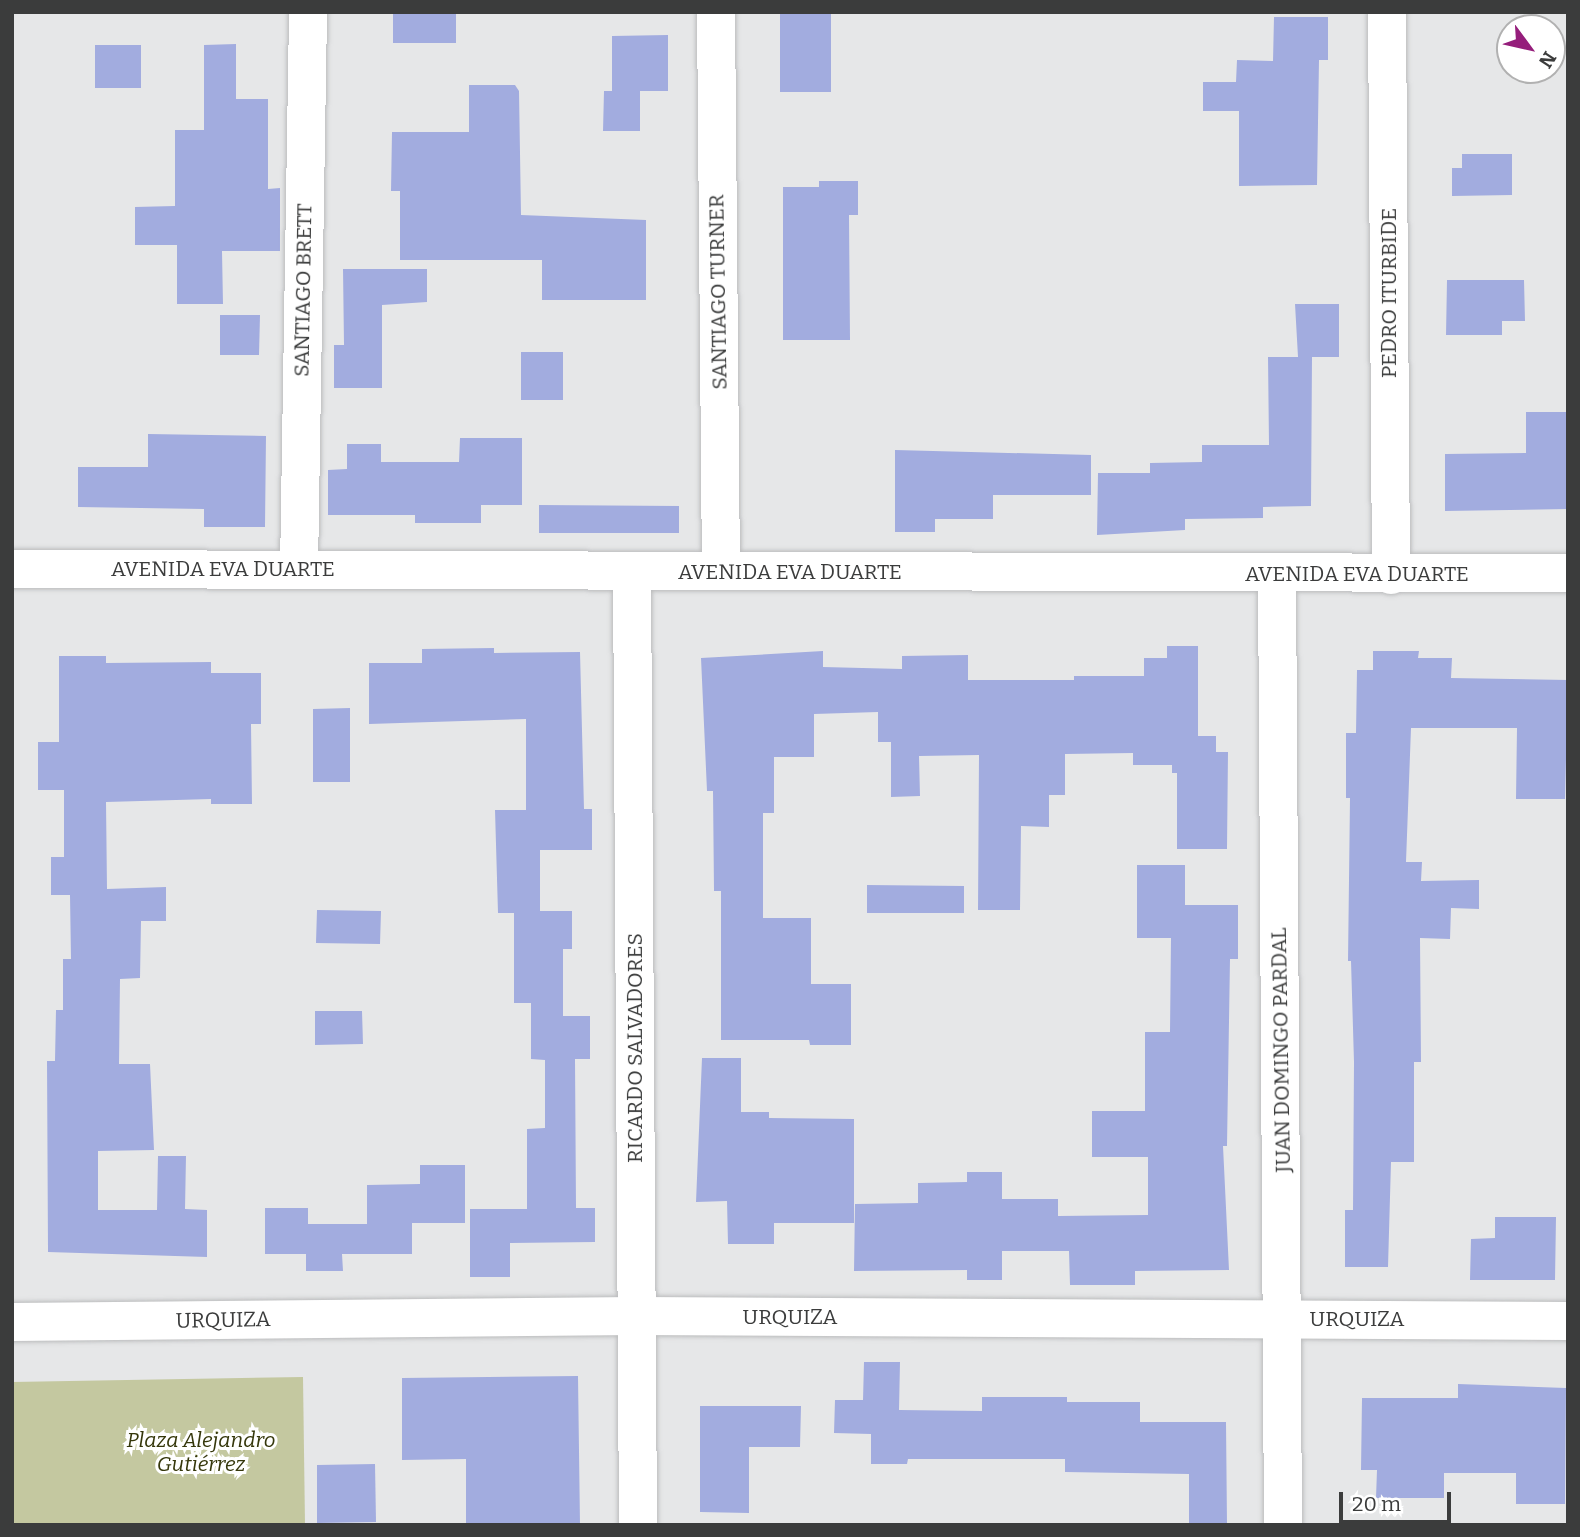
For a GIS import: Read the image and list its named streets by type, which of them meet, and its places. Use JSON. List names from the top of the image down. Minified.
{"streets":{"street":["SANTIAGO BRETT","SANTIAGO TURNER","PEDRO ITURBIDE","AVENIDA EVA DUARTE","RICARDO SALVADORES","JUAN DOMINGO PARDAL","URQUIZA"]},"crossings":[["SANTIAGO BRETT","AVENIDA EVA DUARTE"],["SANTIAGO TURNER","AVENIDA EVA DUARTE"],["PEDRO ITURBIDE","AVENIDA EVA DUARTE"],["AVENIDA EVA DUARTE","RICARDO SALVADORES"],["AVENIDA EVA DUARTE","JUAN DOMINGO PARDAL"],["RICARDO SALVADORES","URQUIZA"],["JUAN DOMINGO PARDAL","URQUIZA"]],"parks":["Plaza Alejandro Gutiérrez"],"scale_bar":"20 m","north":"bottom right"}
